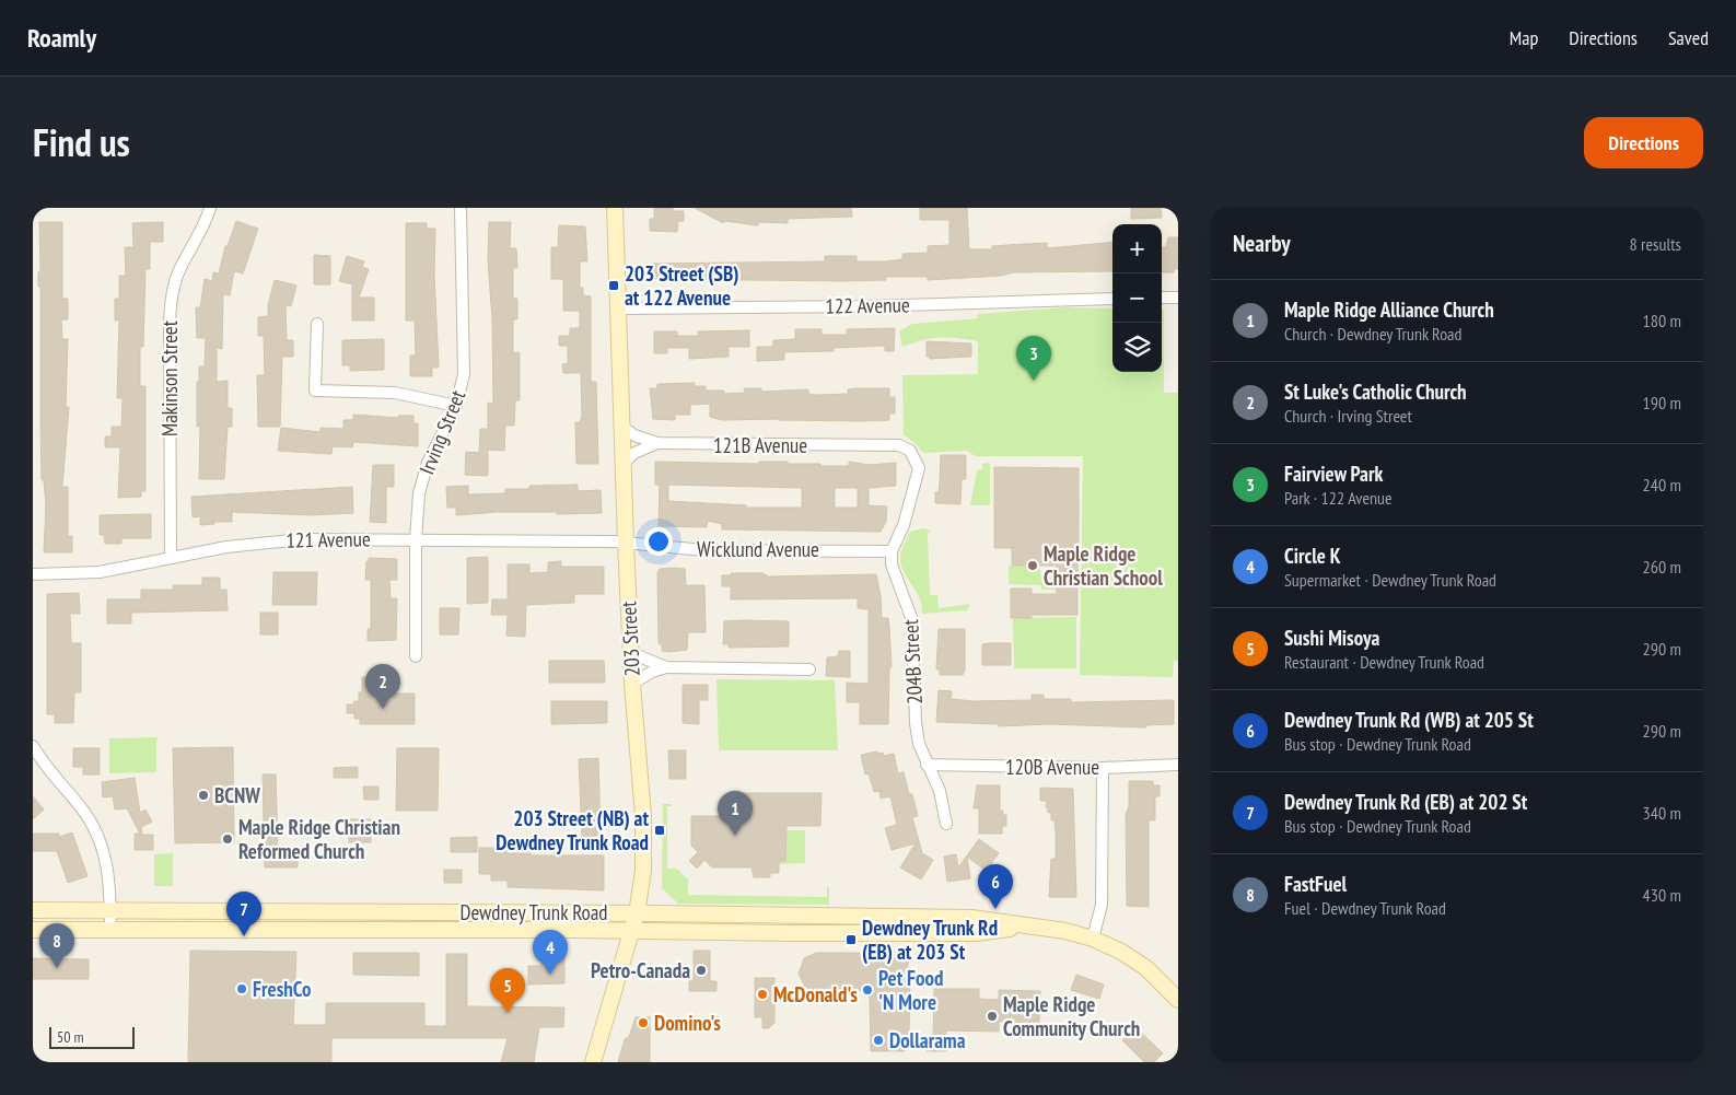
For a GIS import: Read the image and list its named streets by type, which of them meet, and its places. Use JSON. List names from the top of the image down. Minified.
{"streets":{"main road":["203 Street","Dewdney Trunk Road"],"street":["122 Avenue","Makinson Street","Irving Street","121B Avenue","121 Avenue","Wicklund Avenue","204B Street","120B Avenue"]},"crossings":[["122 Avenue","203 Street"],["Makinson Street","121 Avenue"],["Irving Street","121 Avenue"],["121B Avenue","Wicklund Avenue"],["121B Avenue","203 Street"],["121B Avenue","204B Street"],["121 Avenue","Wicklund Avenue"],["121 Avenue","203 Street"],["Wicklund Avenue","203 Street"],["Wicklund Avenue","204B Street"],["203 Street","Dewdney Trunk Road"],["204B Street","120B Avenue"]],"places":{"transit":["203 Street (SB) at 122 Avenue","203 Street (NB) at Dewdney Trunk Road","Dewdney Trunk Rd (EB) at 203 St"],"other":["Maple Ridge Christian School","BCNW","Maple Ridge Christian Reformed Church","Petro-Canada","FreshCo","Pet Food 'N More","McDonald's","Maple Ridge Community Church","Domino's","Dollarama"]},"scale_bar":"50 m","page":{"header":"Roamly","nav":["Map","Directions","Saved"],"title":"Find us","buttons":"Directions","heading":["Nearby","8 results"],"map_buttons":["+","−"],"list":[{"mark":"1","name":"Maple Ridge Alliance Church","note":"Church · Dewdney Trunk Road","value":"180 m"},{"mark":"2","name":"St Luke's Catholic Church","note":"Church · Irving Street","value":"190 m"},{"mark":"3","name":"Fairview Park","note":"Park · 122 Avenue","value":"240 m"},{"mark":"4","name":"Circle K","note":"Supermarket · Dewdney Trunk Road","value":"260 m"},{"mark":"5","name":"Sushi Misoya","note":"Restaurant · Dewdney Trunk Road","value":"290 m"},{"mark":"6","name":"Dewdney Trunk Rd (WB) at 205 St","note":"Bus stop · Dewdney Trunk Road","value":"290 m"},{"mark":"7","name":"Dewdney Trunk Rd (EB) at 202 St","note":"Bus stop · Dewdney Trunk Road","value":"340 m"},{"mark":"8","name":"FastFuel","note":"Fuel · Dewdney Trunk Road","value":"430 m"}],"pins":["3","2","1","6","7","8","4","5"],"scale":"50 m"}}
